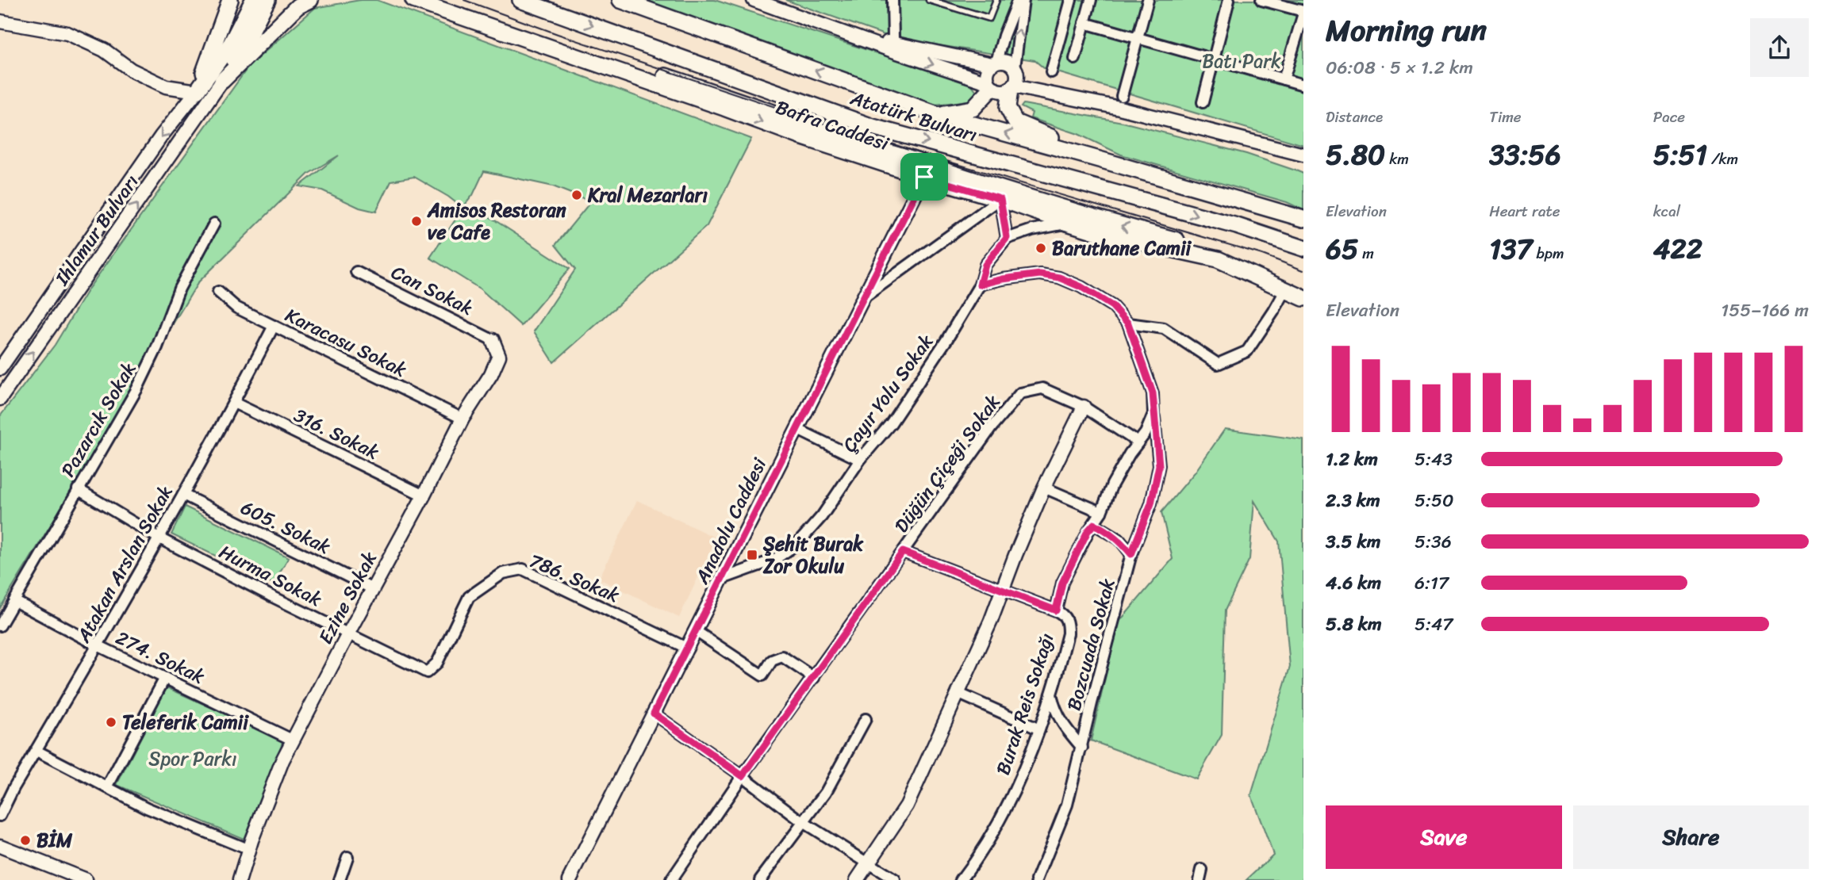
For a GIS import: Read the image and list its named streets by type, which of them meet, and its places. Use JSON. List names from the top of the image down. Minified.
{"streets":{"main road":["Atatürk Bulvarı","Bafra Caddesi","Ihlamur Bulvarı","Anadolu Caddesi","Ezine Sokak"],"street":["Can Sokak","Karacasu Sokak","Çayır Yolu Sokak","Pazarcık Sokak","316. Sokak","Düğün Çiçeği Sokak","605. Sokak","Atakan Arslan Sokak","Hurma Sokak","786. Sokak","Bozcuada Sokak","274. Sokak","Burak Reis Sokağı"]},"crossings":[["Bafra Caddesi","Anadolu Caddesi"],["Can Sokak","Ezine Sokak"],["Karacasu Sokak","Atakan Arslan Sokak"],["Karacasu Sokak","Ezine Sokak"],["Çayır Yolu Sokak","Anadolu Caddesi"],["Pazarcık Sokak","Hurma Sokak"],["Pazarcık Sokak","274. Sokak"],["316. Sokak","Atakan Arslan Sokak"],["316. Sokak","Ezine Sokak"],["Düğün Çiçeği Sokak","Burak Reis Sokağı"],["Anadolu Caddesi","786. Sokak"],["605. Sokak","Atakan Arslan Sokak"],["605. Sokak","Ezine Sokak"],["Atakan Arslan Sokak","Hurma Sokak"],["Atakan Arslan Sokak","274. Sokak"],["Hurma Sokak","786. Sokak"],["Hurma Sokak","Ezine Sokak"],["Ezine Sokak","274. Sokak"],["Bozcuada Sokak","Burak Reis Sokağı"]],"parks":["Batı Park","Spor Parkı"],"places":{"other":["Kral Mezarları","Amisos Restoran ve Cafe","Baruthane Camii","Teleferik Camii","BİM"],"transit":["Şehit Burak Zor Okulu"]},"page":{"heading":["Morning run","06:08 · 5 × 1.2 km"],"stats":[["Distance","5.80 km"],["Time","33:56"],["Pace","5:51 /km"],["Elevation","65 m"],["Heart rate","137 bpm"],["kcal","422"]],"chart":["Elevation","155–166 m"],"list":[{"name":"1.2 km","note":"5:43"},{"name":"2.3 km","note":"5:50"},{"name":"3.5 km","note":"5:36"},{"name":"4.6 km","note":"6:17"},{"name":"5.8 km","note":"5:47"}],"buttons":["Save","Share"]}}
